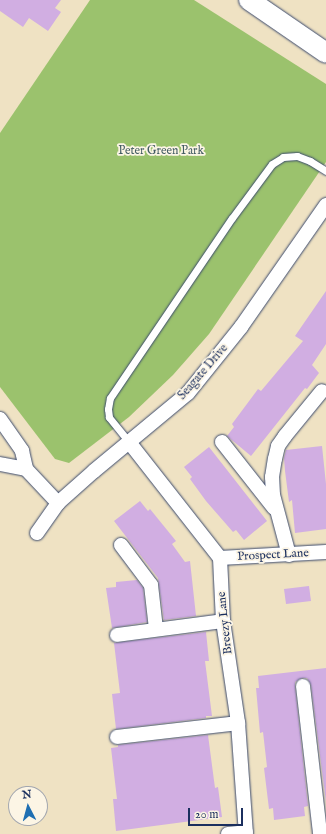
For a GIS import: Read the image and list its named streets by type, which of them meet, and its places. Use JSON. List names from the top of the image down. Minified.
{"streets":{"street":["Seagate Drive","Prospect Lane","Breezy Lane"]},"crossings":[["Prospect Lane","Breezy Lane"]],"parks":["Peter Green Park"],"scale_bar":"20 m","north":"top"}
